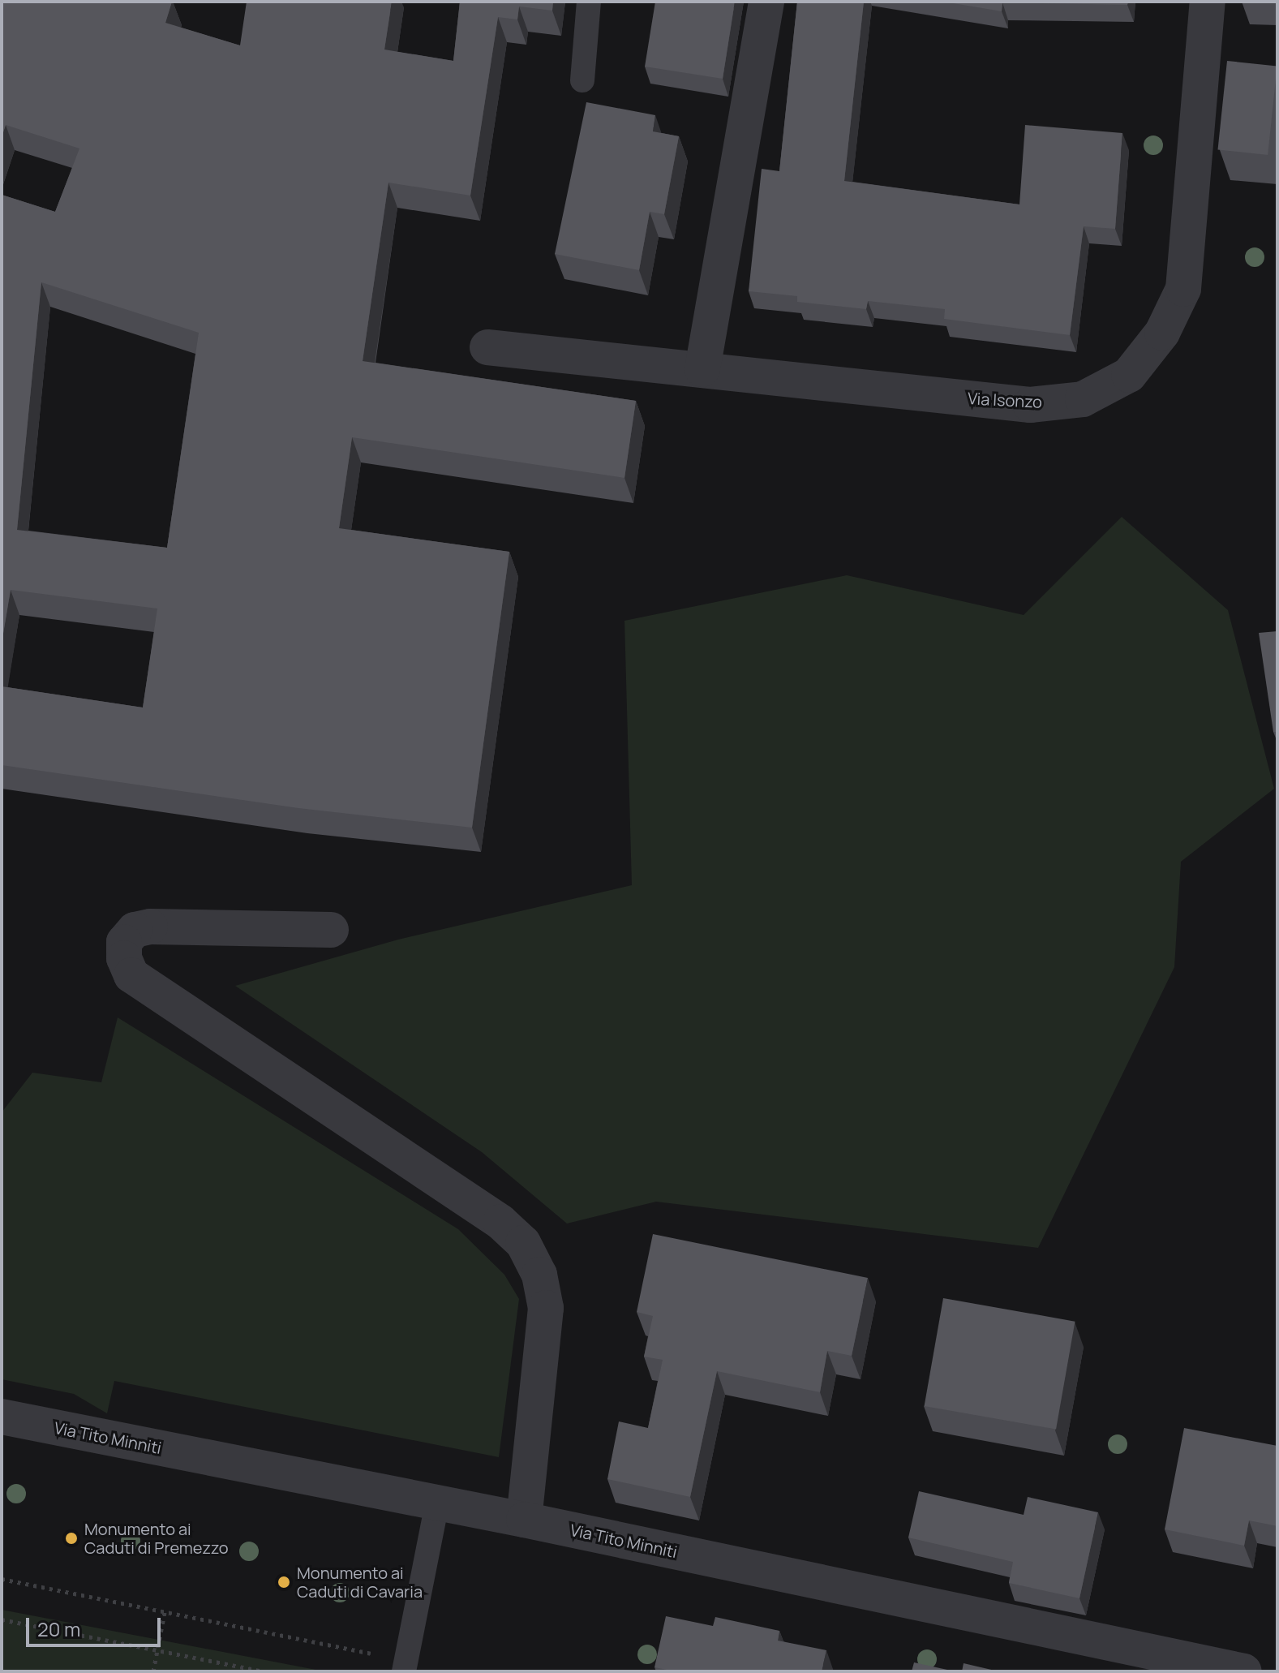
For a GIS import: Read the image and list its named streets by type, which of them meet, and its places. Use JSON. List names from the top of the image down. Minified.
{"streets":{"street":["Via Isonzo","Via Tito Minniti"]},"places":["Monumento ai Caduti di Premezzo","Monumento ai Caduti di Cavaria"],"scale_bar":"20 m"}
